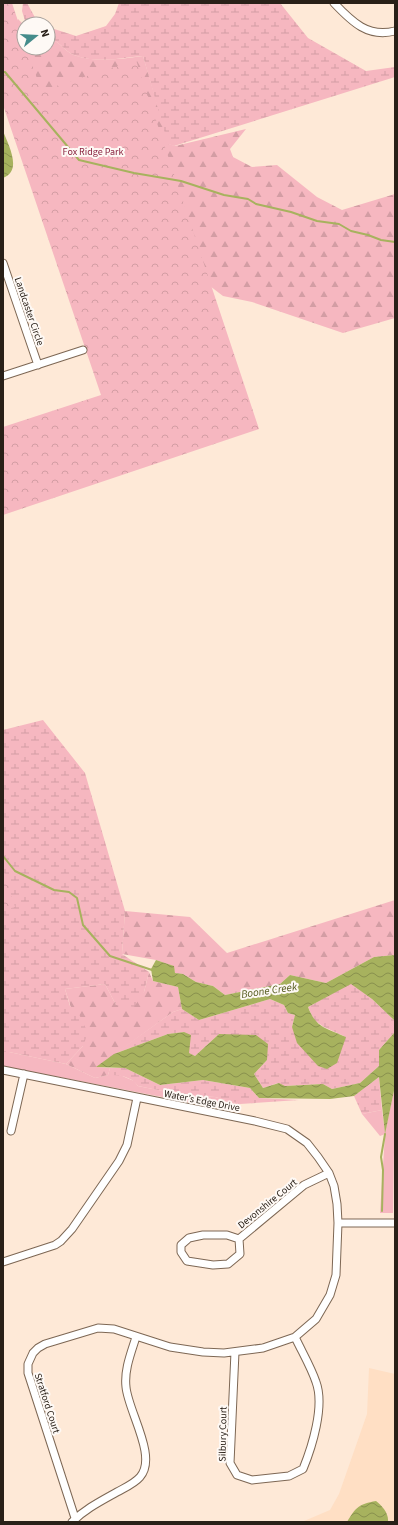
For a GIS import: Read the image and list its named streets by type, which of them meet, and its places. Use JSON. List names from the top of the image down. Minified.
{"streets":{"street":["Landcaster Circle","Water’s Edge Drive","Devonshire Court","Stratford Court","Silbury Court"]},"crossings":[["Water’s Edge Drive","Devonshire Court"],["Water’s Edge Drive","Stratford Court"],["Water’s Edge Drive","Silbury Court"],["Stratford Court","Silbury Court"]],"water":["Boone Creek"],"parks":["Fox Ridge Park"],"north":"right"}
